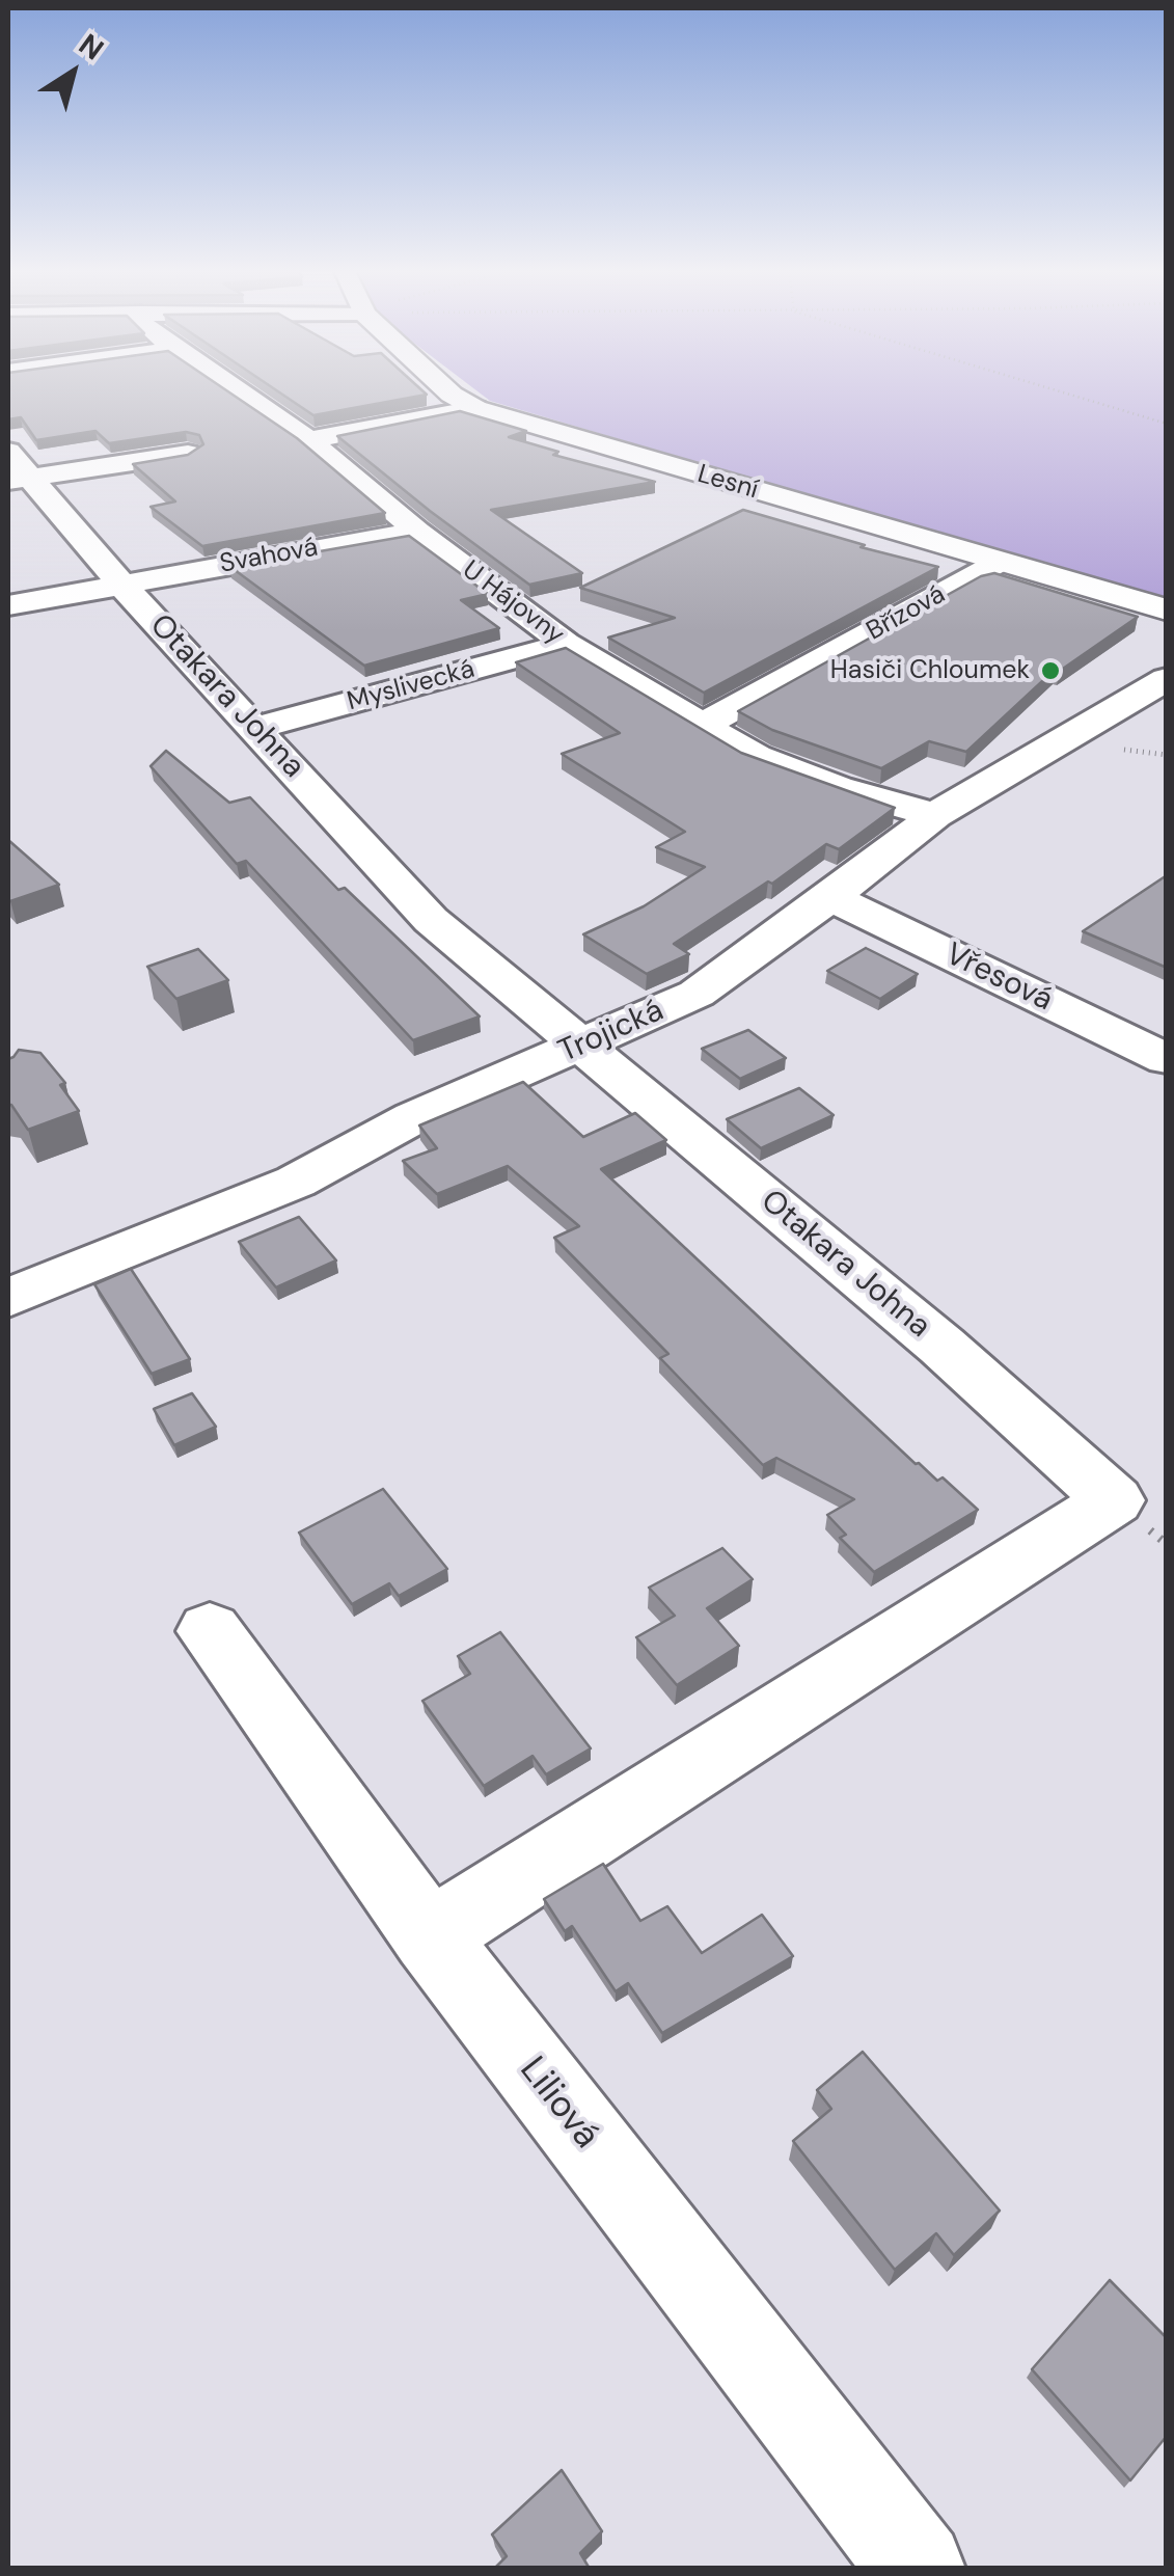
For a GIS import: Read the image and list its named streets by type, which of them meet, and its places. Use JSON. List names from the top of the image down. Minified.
{"streets":{"street":["Lesní","Svahová","U Hájovny","Břízová","Myslivecká","Otakara Johna","Vřesová","Trojická","Liliová"]},"crossings":[["Lesní","Břízová"],["Svahová","U Hájovny"],["Svahová","Otakara Johna"],["U Hájovny","Břízová"],["U Hájovny","Myslivecká"],["U Hájovny","Trojická"],["Myslivecká","Otakara Johna"],["Otakara Johna","Trojická"],["Otakara Johna","Liliová"],["Vřesová","Trojická"]],"places":["Hasiči Chloumek"],"north":"top right"}
